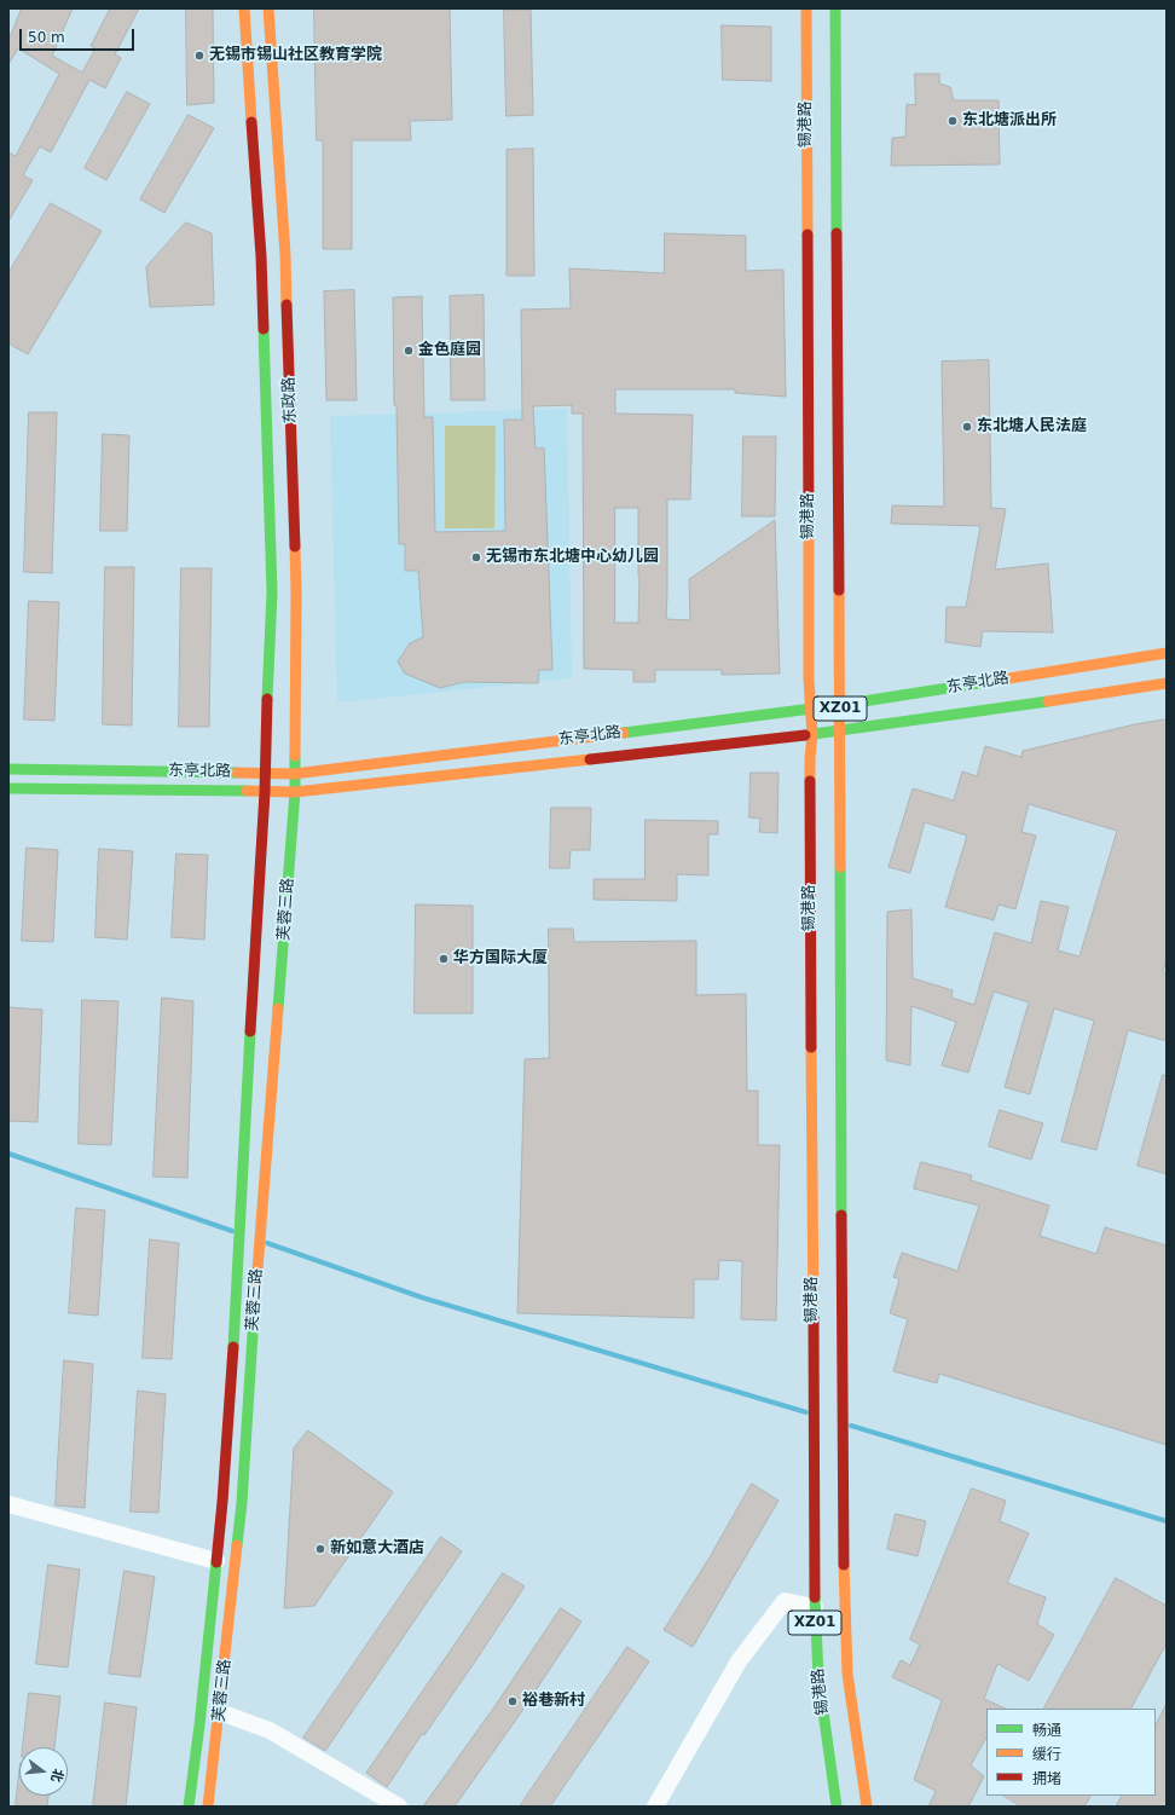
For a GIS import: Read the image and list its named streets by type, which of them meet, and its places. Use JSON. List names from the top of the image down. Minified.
{"streets":{"main road":["锡港路","东政路","东亭北路","XZ01","芙蓉三路"]},"crossings":[["锡港路","东亭北路"],["东政路","东亭北路"],["东政路","芙蓉三路"],["东亭北路","芙蓉三路"]],"places":["无锡市锡山社区教育学院","东北塘派出所","金色庭园","东北塘人民法庭","无锡市东北塘中心幼儿园","华方国际大厦","新如意大酒店","裕巷新村"],"legend":["畅通","缓行","拥堵"],"scale_bar":"50 m","north":"right"}
